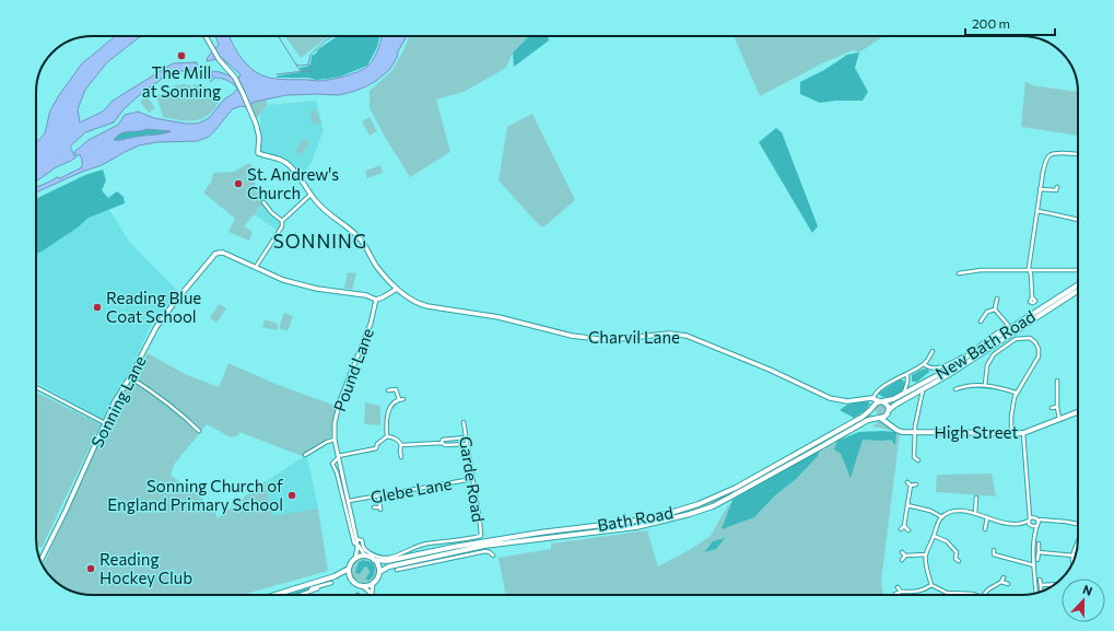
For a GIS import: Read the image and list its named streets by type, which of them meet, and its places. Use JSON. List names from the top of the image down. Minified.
{"streets":{"main road":["Charvil Lane","New Bath Road","Sonning Lane","High Street","Bath Road"],"street":["Pound Lane","Garde Road","Glebe Lane"]},"crossings":[["Charvil Lane","New Bath Road"],["Charvil Lane","High Street"],["Charvil Lane","Bath Road"],["New Bath Road","High Street"],["New Bath Road","Bath Road"],["Pound Lane","Garde Road"],["Pound Lane","Glebe Lane"],["Pound Lane","Bath Road"],["High Street","Bath Road"],["Garde Road","Glebe Lane"]],"districts":["SONNING"],"places":["The Mill at Sonning","St. Andrew's Church","Reading Blue Coat School","Sonning Church of England Primary School","Reading Hockey Club"],"scale_bar":"200 m","north":"top"}
